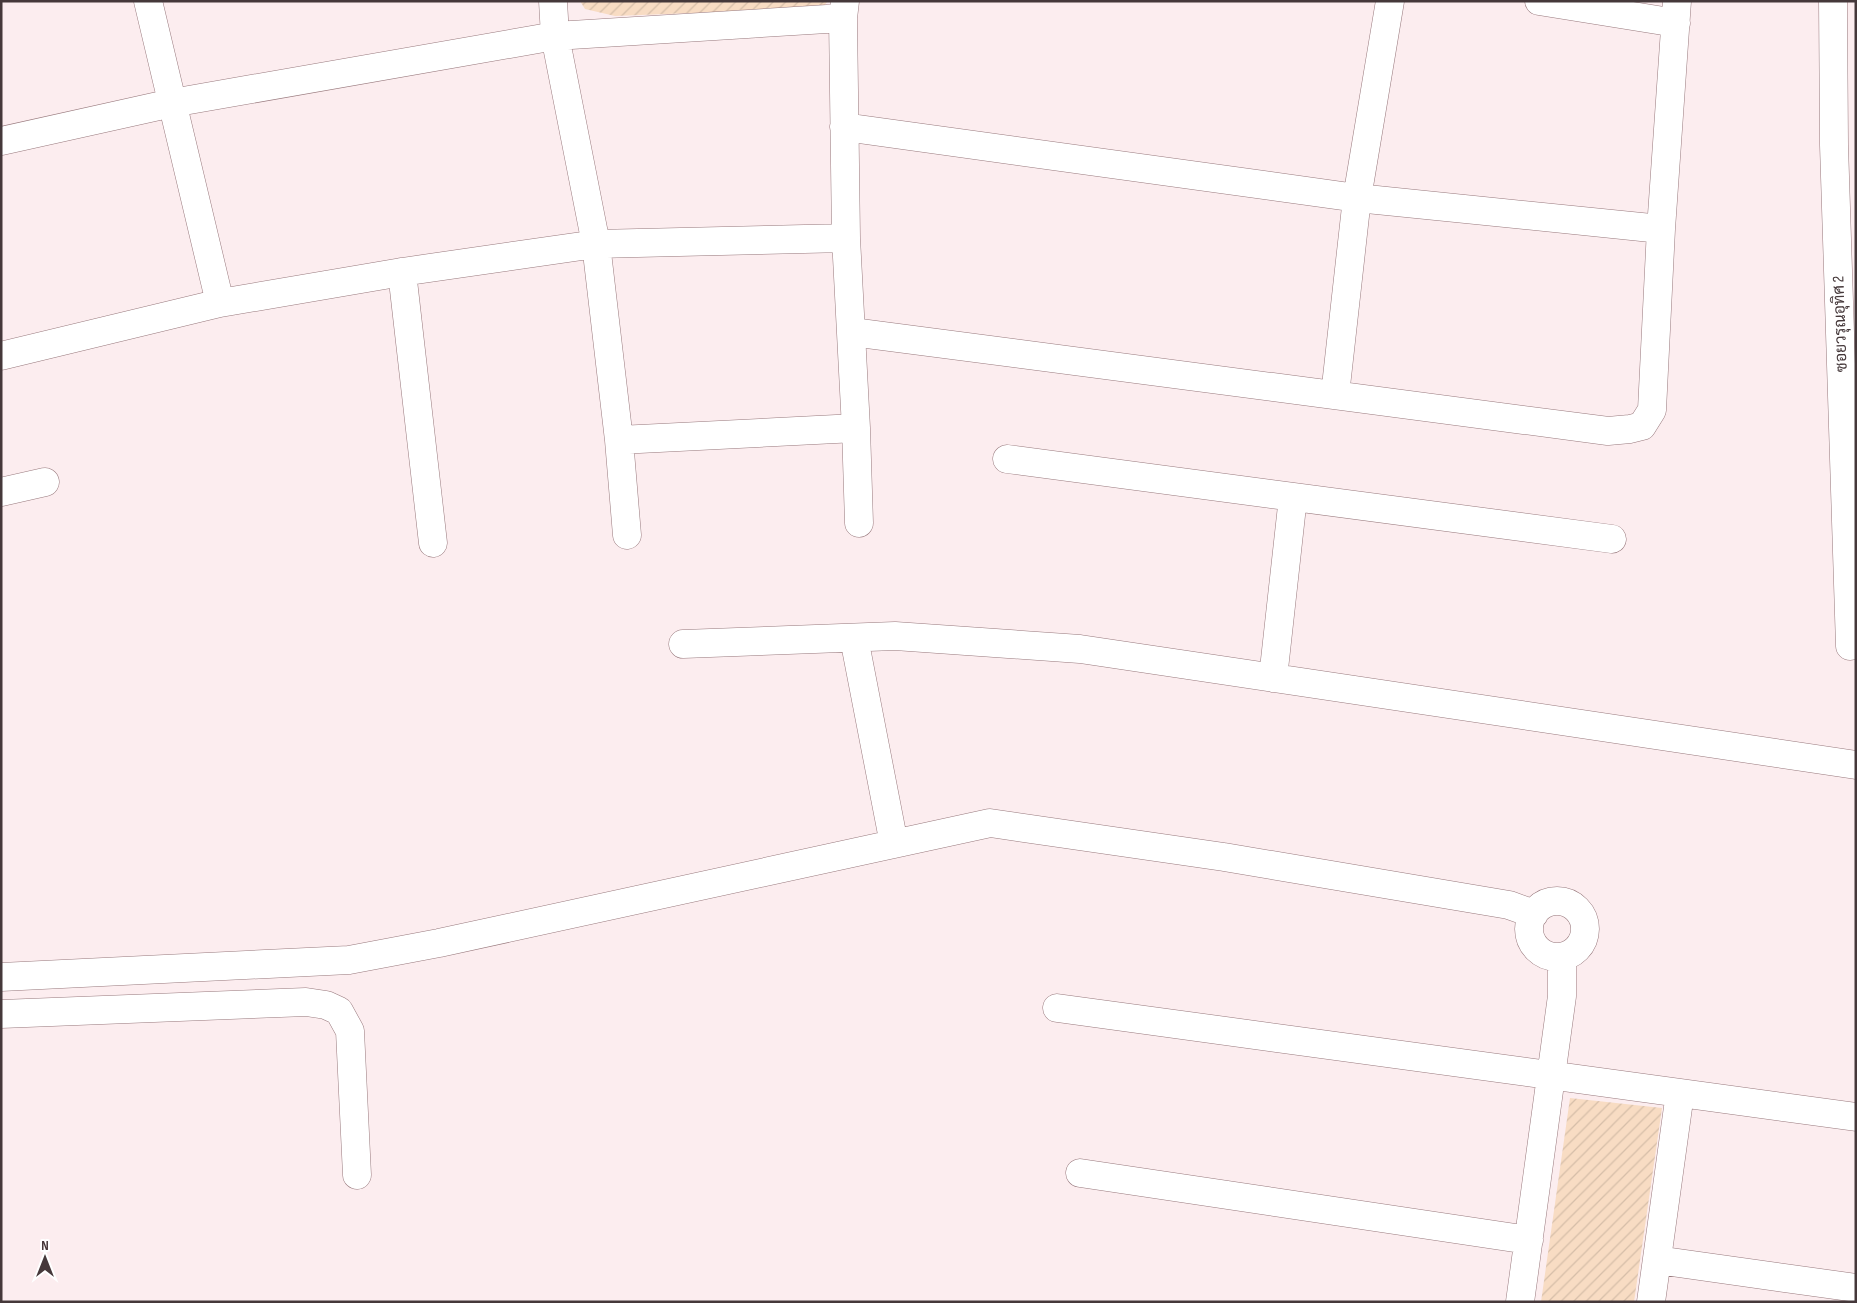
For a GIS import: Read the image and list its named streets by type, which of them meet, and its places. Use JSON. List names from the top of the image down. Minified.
{"streets":{"street":["ซอยวรุณอุทิศ 2"]},"north":"top"}
